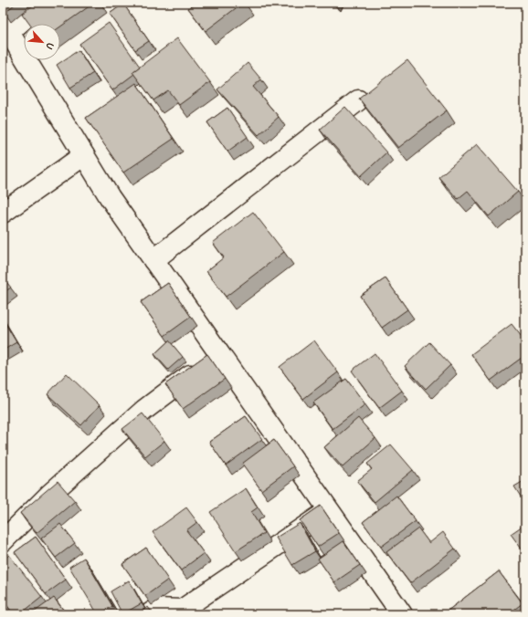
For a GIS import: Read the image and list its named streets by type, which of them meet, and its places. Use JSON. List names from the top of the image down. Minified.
{"north":"bottom right"}
